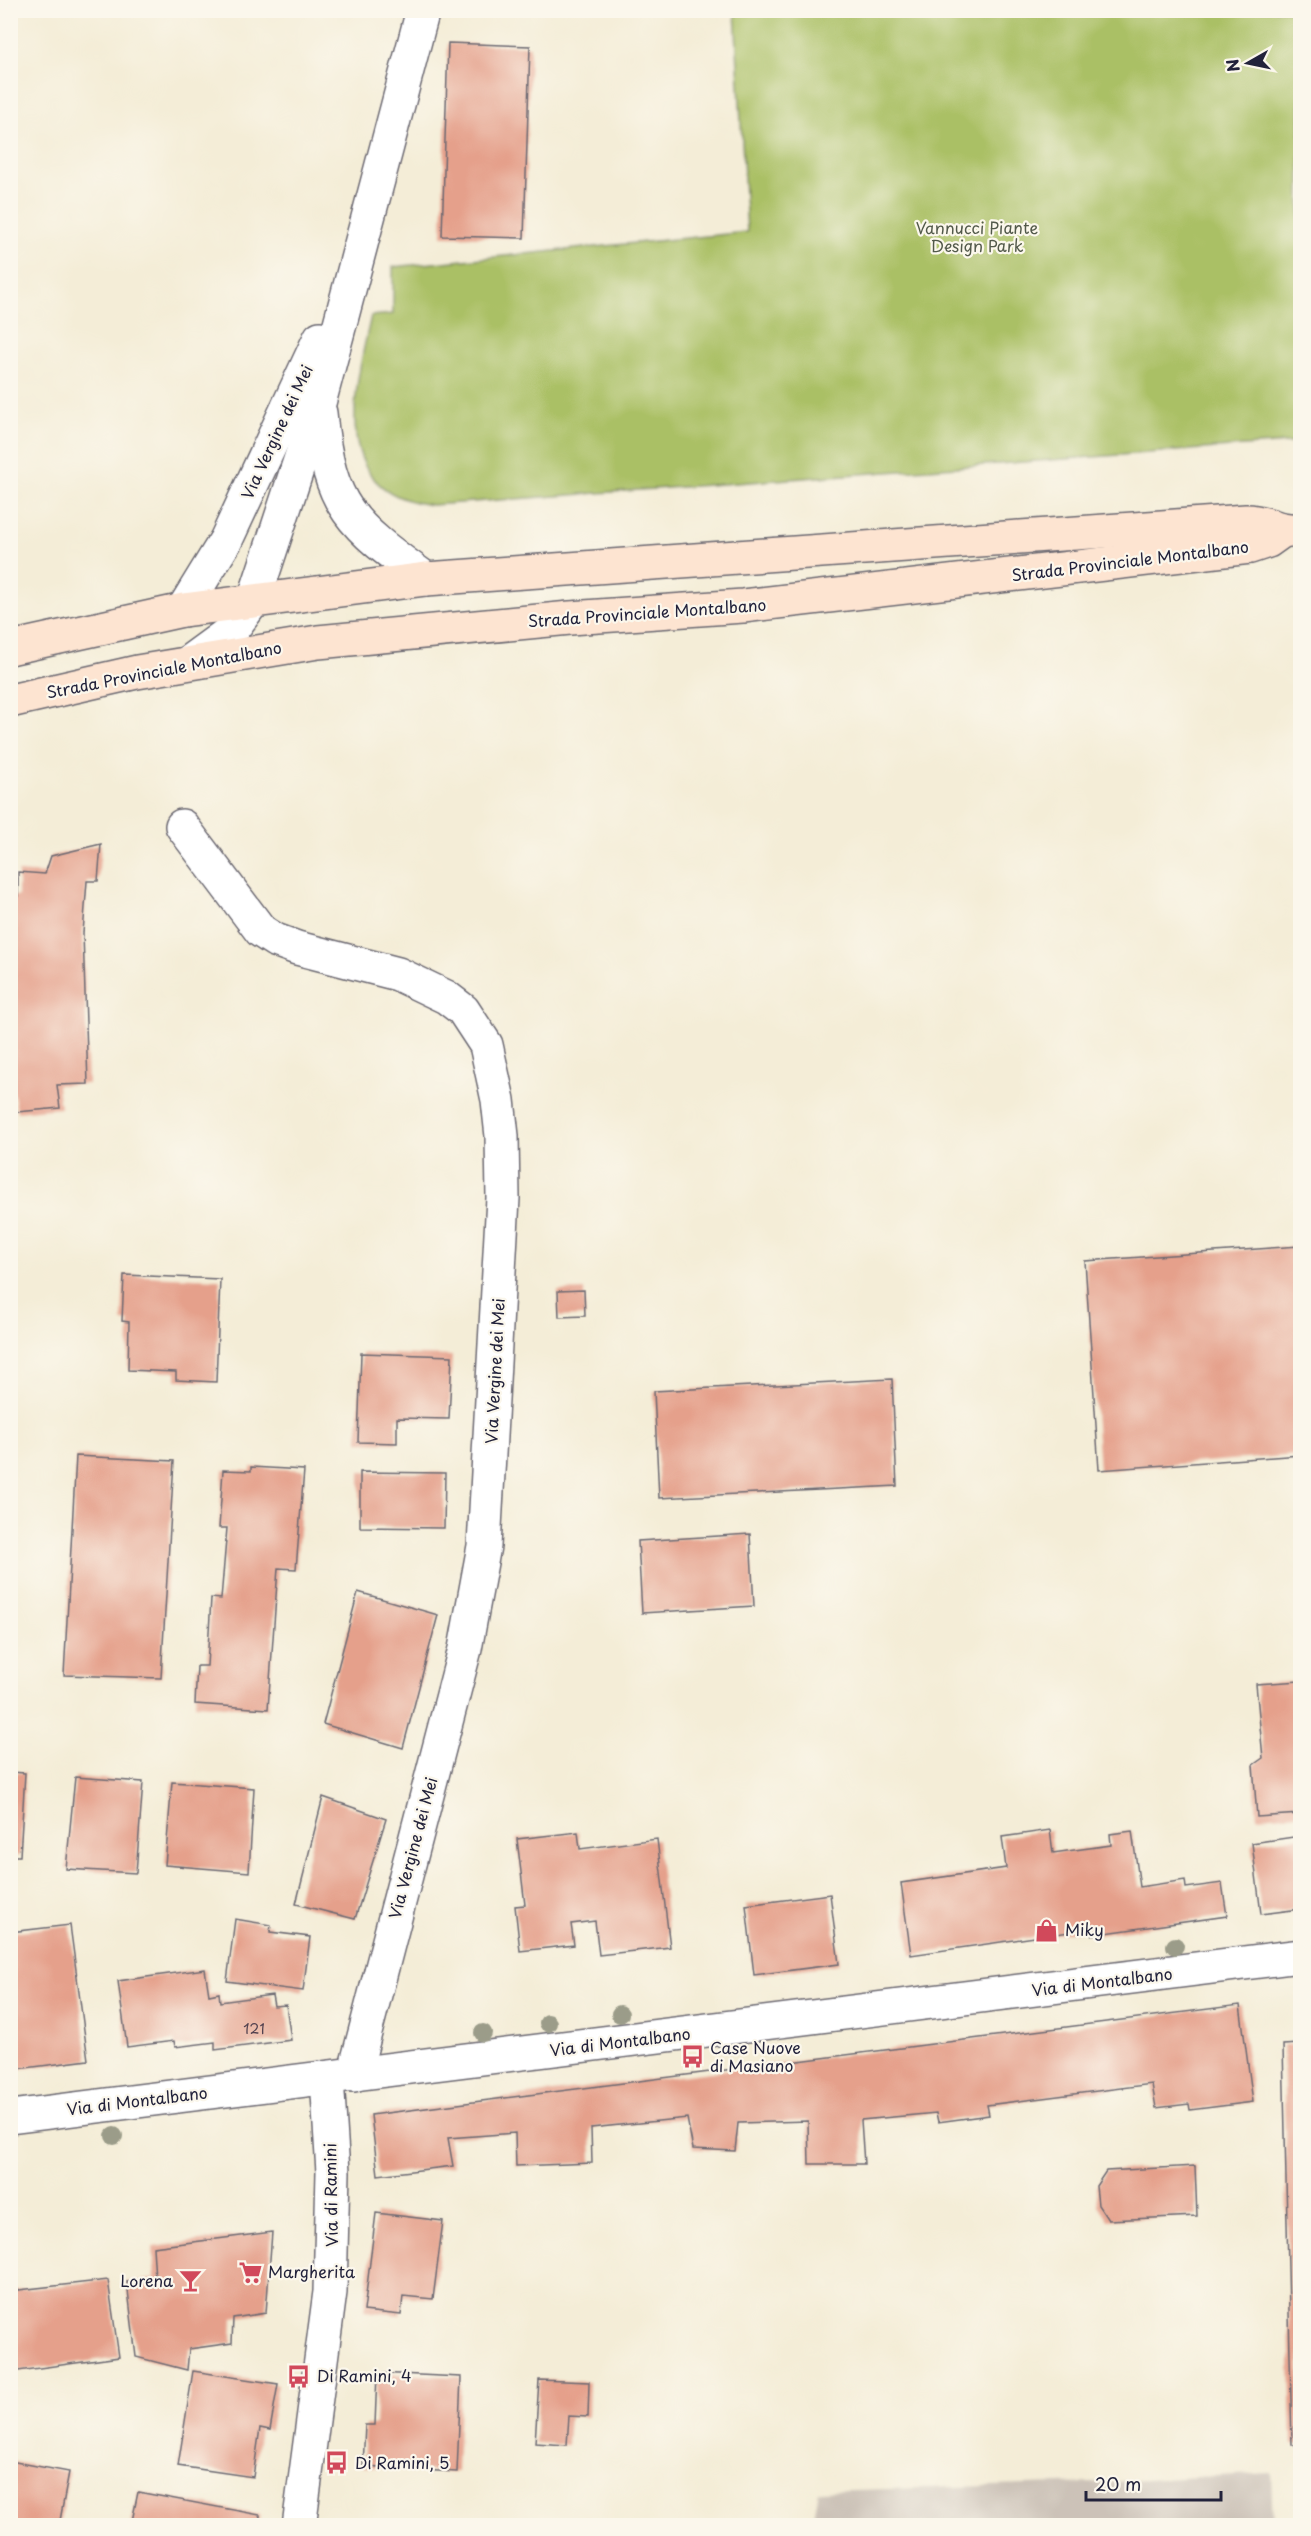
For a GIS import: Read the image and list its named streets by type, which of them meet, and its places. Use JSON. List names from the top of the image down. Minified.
{"streets":{"main road":["Strada Provinciale Montalbano"],"street":["Via Vergine dei Mei","Via di Montalbano","Via di Ramini"]},"crossings":[["Via Vergine dei Mei","Strada Provinciale Montalbano"],["Via Vergine dei Mei","Via di Montalbano"],["Via Vergine dei Mei","Via di Ramini"],["Via di Montalbano","Via di Ramini"]],"parks":["Vannucci Piante Design Park"],"places":{"shop":["Miky"],"bus stop":["Case Nuove di Masiano","Di Ramini, 4","Di Ramini, 5"],"supermarket":["Margherita"],"bar":["Lorena"]},"house_numbers":["121"],"scale_bar":"20 m","north":"left"}
